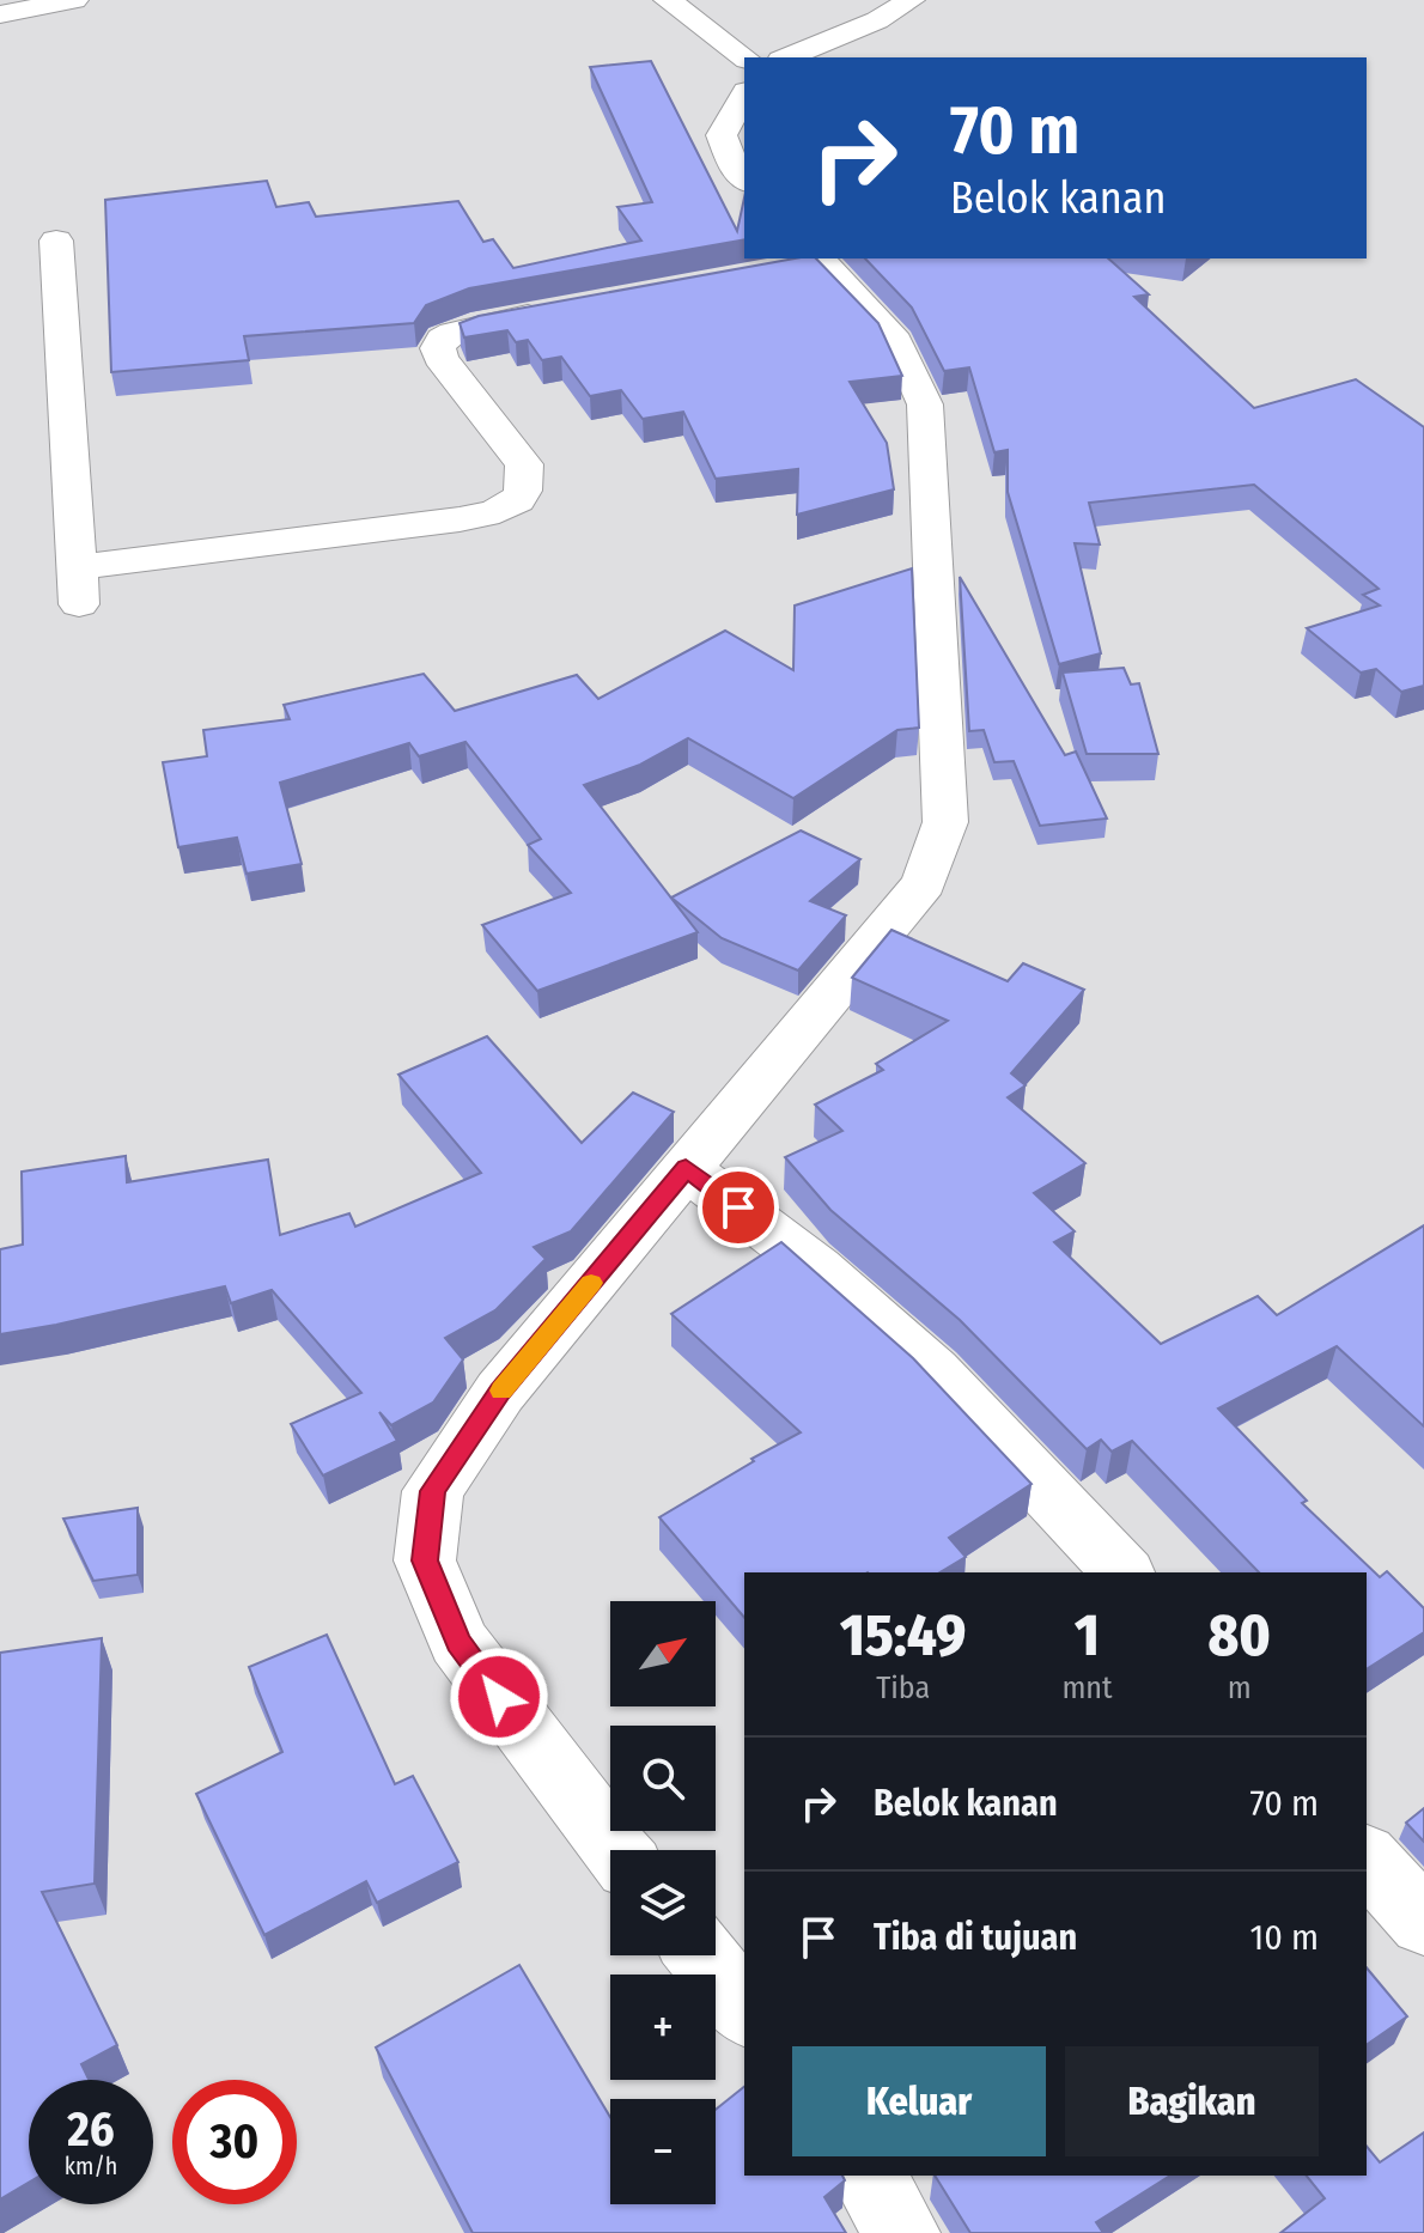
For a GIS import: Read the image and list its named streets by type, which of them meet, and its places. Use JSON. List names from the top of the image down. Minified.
{"north":"top right","page":{"turn":["70 m","Belok kanan"],"eta":["15:49","Tiba","1","mnt","80","m"],"map_buttons":["+","−"],"list":[{"name":"Belok kanan","value":"70 m"},{"name":"Tiba di tujuan","value":"10 m"}],"buttons":["Keluar","Bagikan"],"speed":"26 km/h","limit":"30"}}
